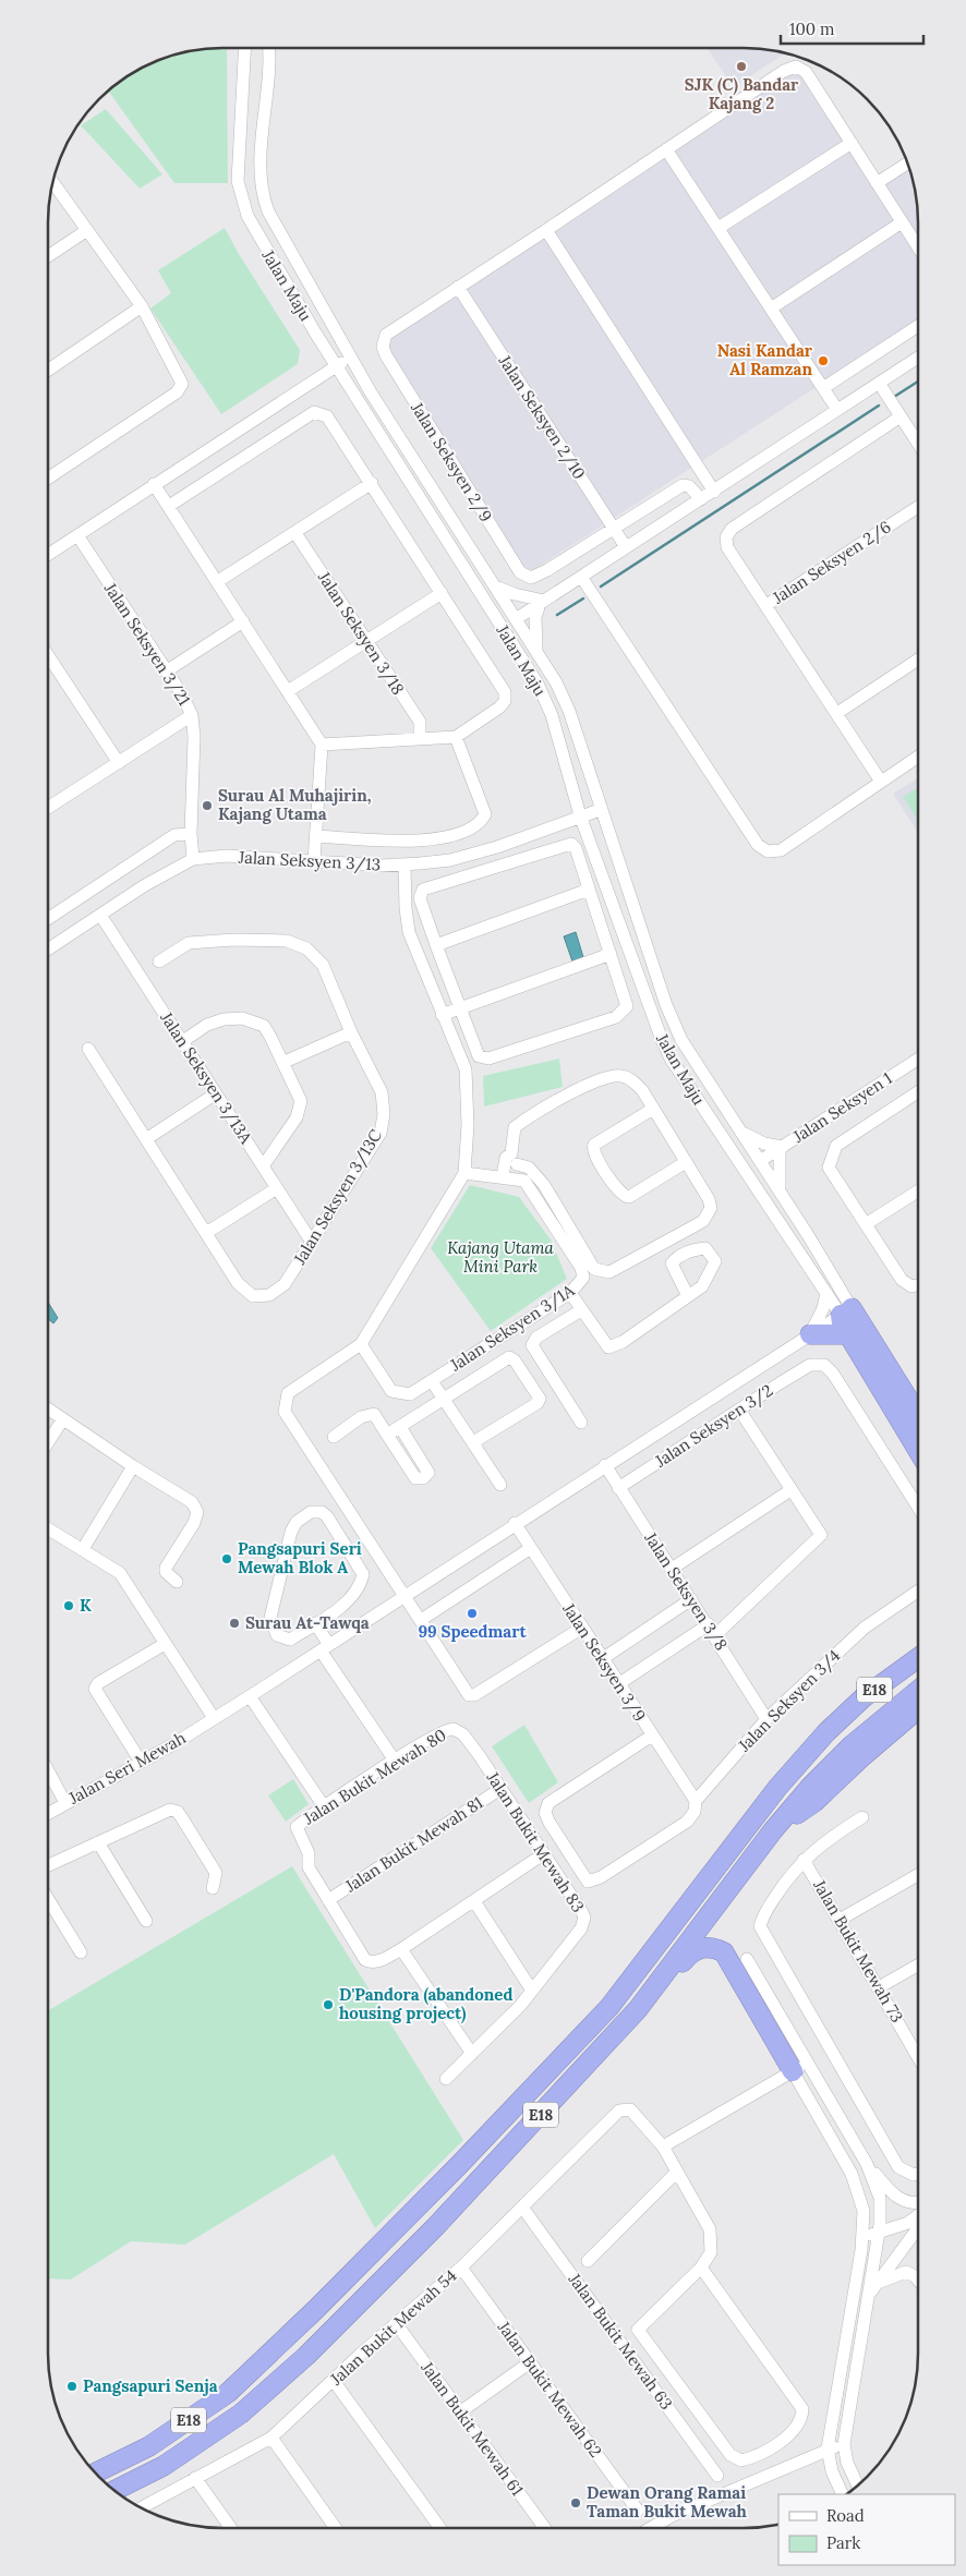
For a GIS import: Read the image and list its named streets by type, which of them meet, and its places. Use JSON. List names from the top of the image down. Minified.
{"streets":{"highway":["E18"],"street":["Jalan Maju","Jalan Seksyen 2/10","Jalan Seksyen 2/9","Jalan Seksyen 2/6","Jalan Seksyen 3/18","Jalan Seksyen 3/21","Jalan Seksyen 3/13","Jalan Seksyen 3/13A","Jalan Seksyen 1","Jalan Seksyen 3/13C","Jalan Seksyen 3/1A","Jalan Seksyen 3/2","Jalan Seksyen 3/8","Jalan Seksyen 3/9","Jalan Seksyen 3/4","Jalan Seri Mewah","Jalan Bukit Mewah 80","Jalan Bukit Mewah 83","Jalan Bukit Mewah 81","Jalan Bukit Mewah 73","Jalan Bukit Mewah 54","Jalan Bukit Mewah 63","Jalan Bukit Mewah 62","Jalan Bukit Mewah 61"]},"crossings":[["Jalan Maju","Jalan Seksyen 3/13"],["Jalan Maju","Jalan Seksyen 1"],["Jalan Maju","Jalan Seri Mewah"],["Jalan Seksyen 2/10","Jalan Seksyen 2/9"],["Jalan Seksyen 3/21","Jalan Seksyen 3/13"],["Jalan Seksyen 3/13","Jalan Seksyen 3/13A"],["Jalan Seksyen 3/13A","Jalan Seksyen 3/13C"],["Jalan Seksyen 3/2","Jalan Seksyen 3/8"],["Jalan Seksyen 3/8","Jalan Seksyen 3/4"],["Jalan Seksyen 3/8","Jalan Seri Mewah"],["Jalan Seksyen 3/9","Jalan Seksyen 3/4"],["Jalan Seksyen 3/9","Jalan Seri Mewah"],["Jalan Bukit Mewah 80","Jalan Bukit Mewah 83"],["Jalan Bukit Mewah 80","Jalan Bukit Mewah 81"],["Jalan Bukit Mewah 83","Jalan Bukit Mewah 81"],["Jalan Bukit Mewah 54","Jalan Bukit Mewah 63"],["Jalan Bukit Mewah 54","Jalan Bukit Mewah 62"],["Jalan Bukit Mewah 54","Jalan Bukit Mewah 61"]],"parks":["Kajang Utama Mini Park"],"places":["SJK (C) Bandar Kajang 2","Nasi Kandar Al Ramzan","Surau Al Muhajirin, Kajang Utama","Pangsapuri Seri Mewah Blok A","K","99 Speedmart","Surau At-Tawqa","D'Pandora (abandoned housing project)","Pangsapuri Senja","Dewan Orang Ramai Taman Bukit Mewah"],"legend":["Road","Park"],"scale_bar":"100 m"}
